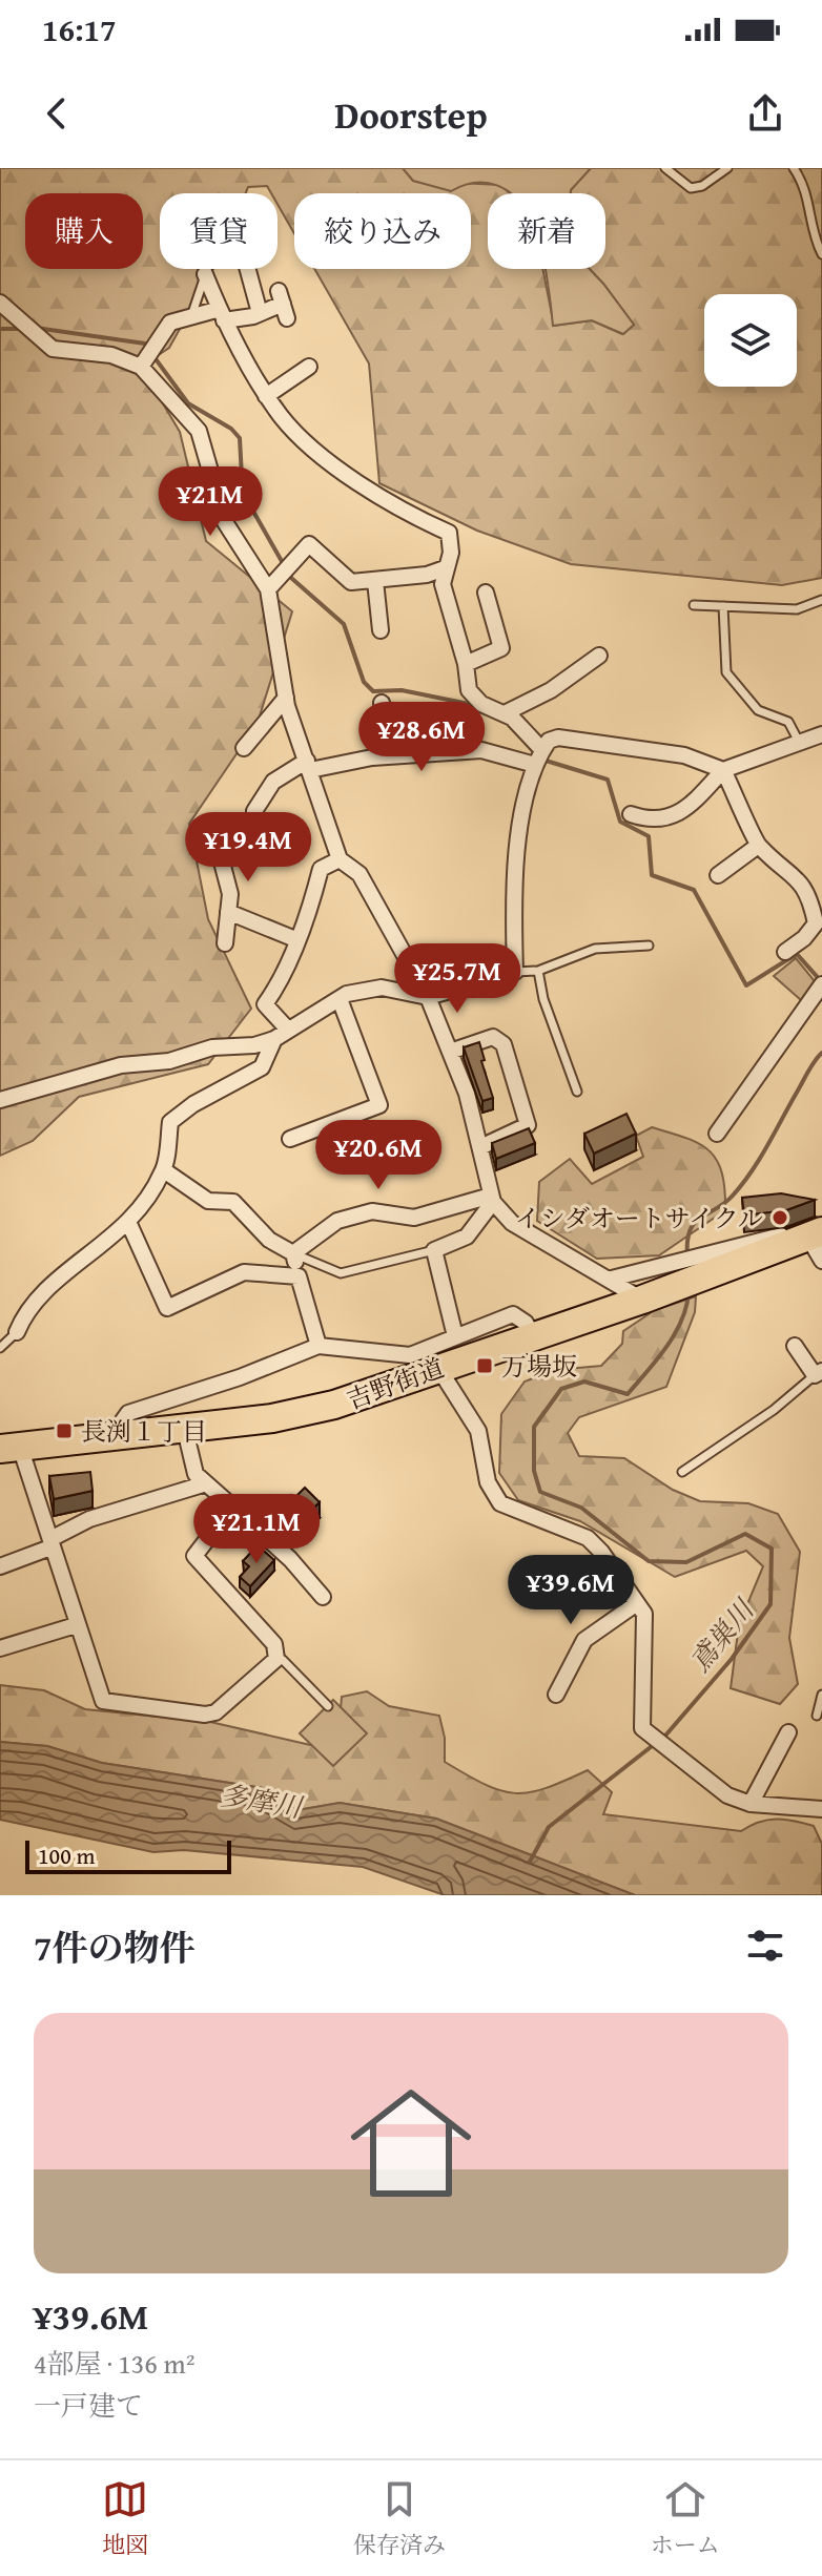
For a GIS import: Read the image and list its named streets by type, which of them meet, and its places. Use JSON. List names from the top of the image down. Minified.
{"streets":{"highway":["吉野街道"]},"water":["鳶巣川","多摩川"],"places":{"other":["イシダオートサイクル"],"transit":["万場坂","長渕１丁目"]},"scale_bar":"100 m","page":{"status":"16:17","header":"Doorstep","chip":["購入","賃貸","絞り込み","新着"],"price":["¥21M","¥28.6M","¥19.4M","¥25.7M","¥20.6M","¥21.1M","¥39.6M"],"scale":"100 m","heading":"7件の物件","list":[{"name":"¥39.6M","note":"4部屋 · 136 m² · 一戸建て"}],"tabs":["地図","保存済み","ホーム"]}}
